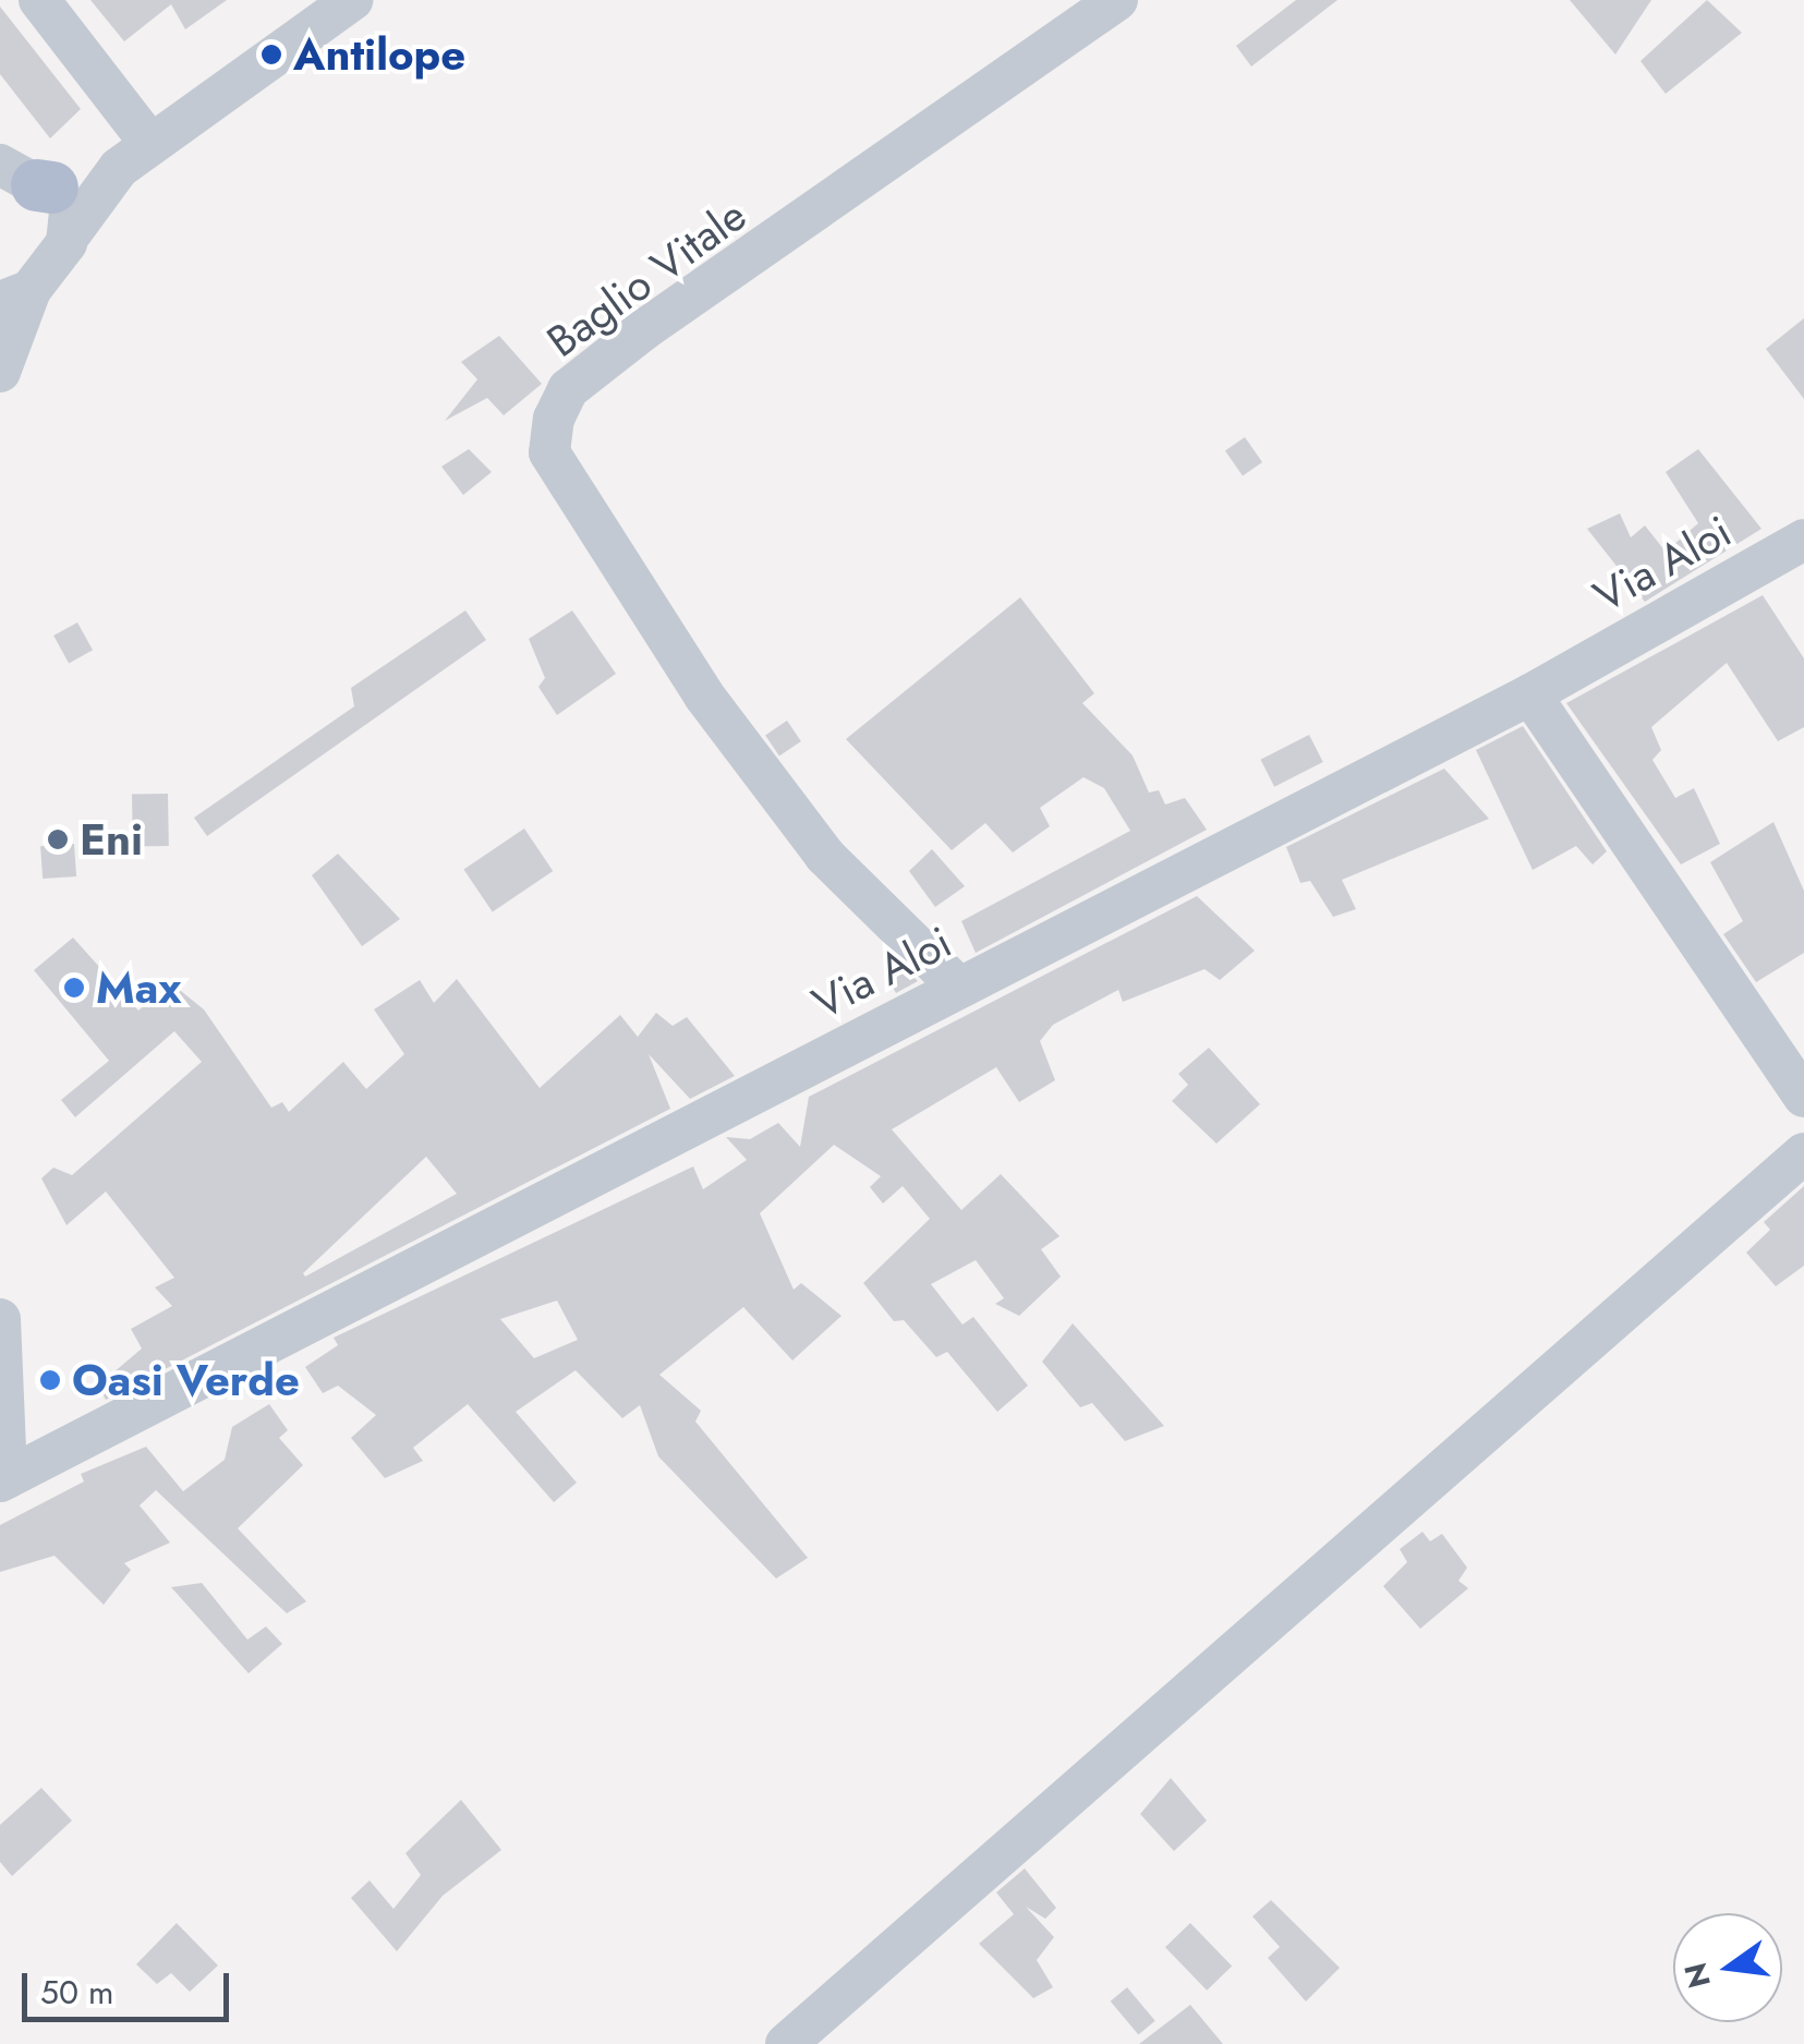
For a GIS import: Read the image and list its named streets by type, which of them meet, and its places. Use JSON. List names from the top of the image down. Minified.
{"streets":{"street":["Baglio Vitale","Via Aloi"]},"crossings":[["Baglio Vitale","Via Aloi"]],"places":["Antilope","Eni","Max","Oasi Verde"],"scale_bar":"50 m","north":"left"}
